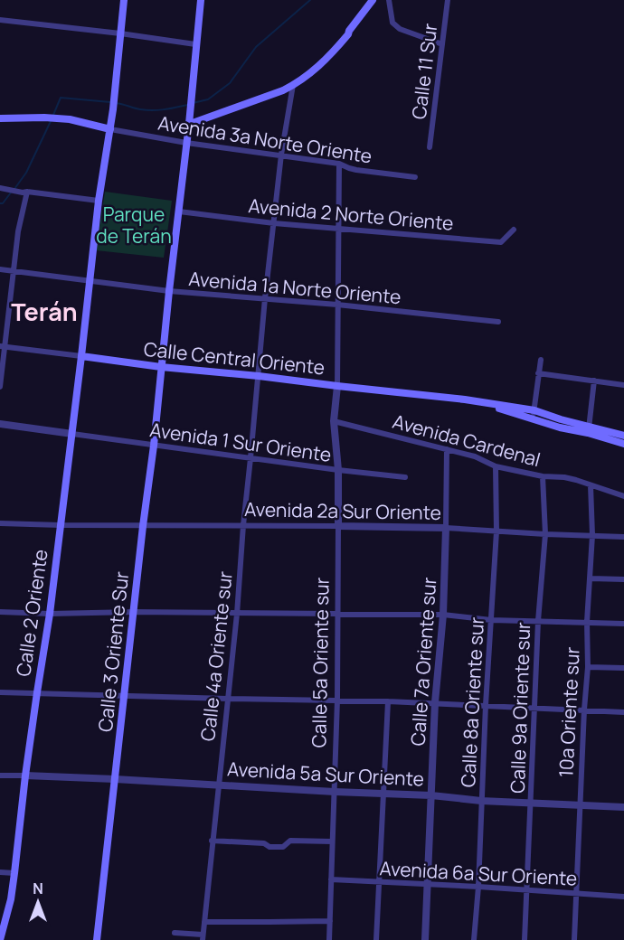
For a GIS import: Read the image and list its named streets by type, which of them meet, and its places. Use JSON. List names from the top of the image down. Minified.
{"streets":{"main road":["Calle Central Oriente","Calle 2 Oriente","Calle 3 Oriente Sur"],"street":["Calle 11 Sur","Avenida 3a Norte Oriente","Avenida 2 Norte Oriente","Avenida 1a Norte Oriente","Avenida Cardenal","Avenida 1 Sur Oriente","Avenida 2a Sur Oriente","Calle 4a Oriente sur","Calle 7a Oriente sur","Calle 5a Oriente sur","Calle 8a Oriente sur","Calle 9a Oriente sur","10a Oriente sur","Avenida 5a Sur Oriente","Avenida 6a Sur Oriente"]},"crossings":[["Avenida 3a Norte Oriente","Calle 2 Oriente"],["Avenida 3a Norte Oriente","Calle 3 Oriente Sur"],["Avenida 3a Norte Oriente","Calle 4a Oriente sur"],["Avenida 2 Norte Oriente","Calle 3 Oriente Sur"],["Avenida 2 Norte Oriente","Calle 4a Oriente sur"],["Avenida 1a Norte Oriente","Calle 2 Oriente"],["Avenida 1a Norte Oriente","Calle 3 Oriente Sur"],["Avenida 1a Norte Oriente","Calle 4a Oriente sur"],["Calle Central Oriente","Calle 2 Oriente"],["Calle Central Oriente","Calle 3 Oriente Sur"],["Calle Central Oriente","Calle 4a Oriente sur"],["Calle Central Oriente","Calle 5a Oriente sur"],["Avenida Cardenal","Calle 7a Oriente sur"],["Avenida Cardenal","Calle 5a Oriente sur"],["Avenida Cardenal","Calle 8a Oriente sur"],["Avenida Cardenal","Calle 9a Oriente sur"],["Avenida Cardenal","10a Oriente sur"],["Avenida 1 Sur Oriente","Calle 2 Oriente"],["Avenida 1 Sur Oriente","Calle 3 Oriente Sur"],["Avenida 1 Sur Oriente","Calle 4a Oriente sur"],["Avenida 1 Sur Oriente","Calle 5a Oriente sur"],["Avenida 2a Sur Oriente","Calle 2 Oriente"],["Avenida 2a Sur Oriente","Calle 3 Oriente Sur"],["Avenida 2a Sur Oriente","Calle 4a Oriente sur"],["Avenida 2a Sur Oriente","Calle 7a Oriente sur"],["Avenida 2a Sur Oriente","Calle 5a Oriente sur"],["Avenida 2a Sur Oriente","Calle 8a Oriente sur"],["Avenida 2a Sur Oriente","Calle 9a Oriente sur"],["Avenida 2a Sur Oriente","10a Oriente sur"],["Calle 2 Oriente","Avenida 5a Sur Oriente"],["Calle 3 Oriente Sur","Avenida 5a Sur Oriente"],["Calle 4a Oriente sur","Avenida 5a Sur Oriente"],["Calle 7a Oriente sur","Avenida 5a Sur Oriente"],["Calle 7a Oriente sur","Avenida 6a Sur Oriente"],["Calle 5a Oriente sur","Avenida 5a Sur Oriente"],["Calle 5a Oriente sur","Avenida 6a Sur Oriente"],["Calle 8a Oriente sur","Avenida 5a Sur Oriente"],["Calle 8a Oriente sur","Avenida 6a Sur Oriente"],["Calle 9a Oriente sur","Avenida 5a Sur Oriente"],["Calle 9a Oriente sur","Avenida 6a Sur Oriente"],["10a Oriente sur","Avenida 5a Sur Oriente"],["10a Oriente sur","Avenida 6a Sur Oriente"]],"districts":["Terán"],"parks":["Parque de Terán"],"north":"top"}
